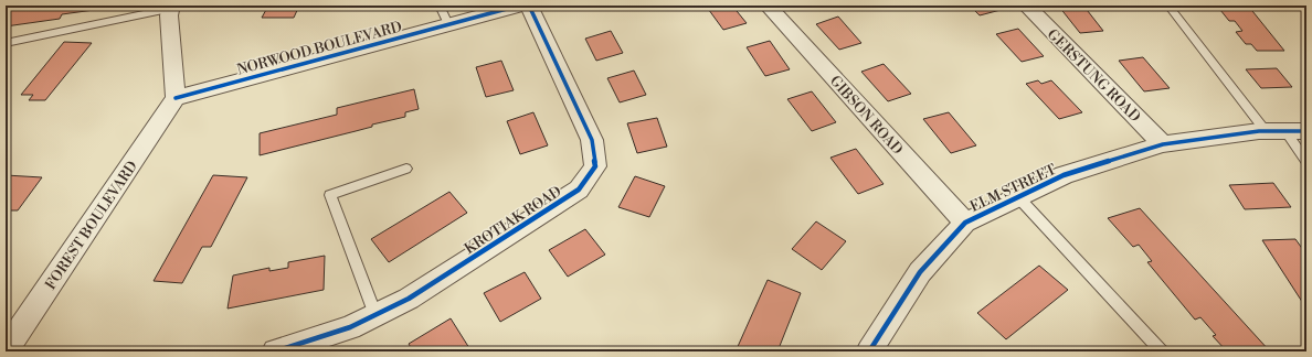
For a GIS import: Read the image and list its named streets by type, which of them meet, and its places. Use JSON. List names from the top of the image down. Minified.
{"streets":{"street":["NORWOOD BOULEVARD","GERSTUNG ROAD","GIBSON ROAD","ELM STREET","KROTIAK ROAD","FOREST BOULEVARD"]},"crossings":[["NORWOOD BOULEVARD","FOREST BOULEVARD"],["GERSTUNG ROAD","ELM STREET"],["GIBSON ROAD","ELM STREET"]]}
